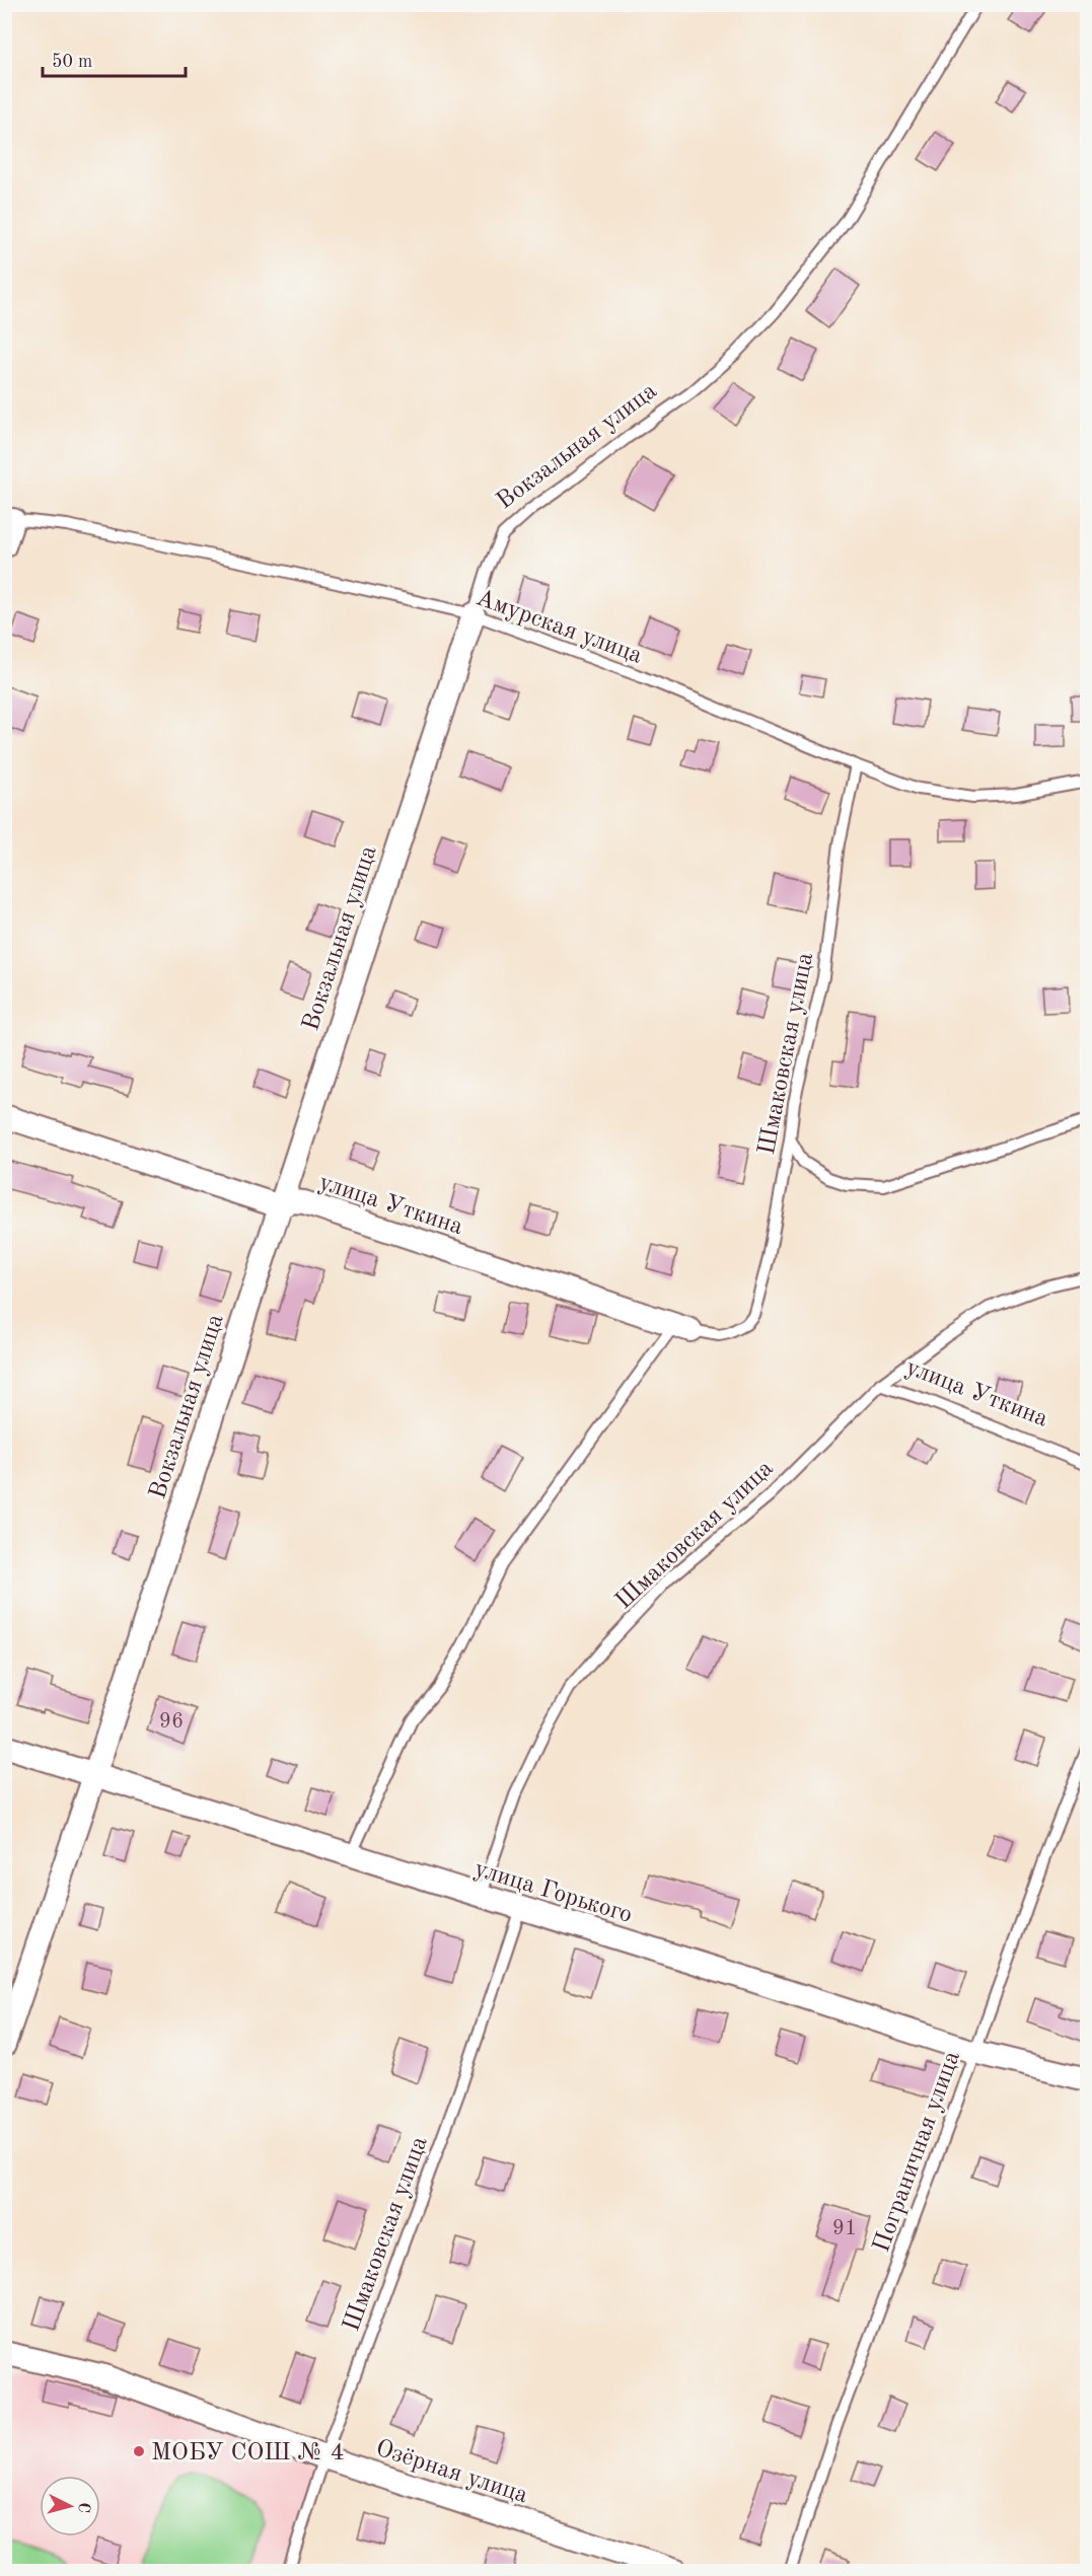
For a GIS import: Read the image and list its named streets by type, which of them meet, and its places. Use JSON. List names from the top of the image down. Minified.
{"streets":{"street":["Вокзальная улица","улица Уткина","улица Горького","Озёрная улица"],"lane":["Амурская улица","Шмаковская улица","Пограничная улица"]},"crossings":[["Вокзальная улица","Амурская улица"],["Вокзальная улица","улица Уткина"],["Вокзальная улица","улица Горького"],["Амурская улица","Шмаковская улица"],["Шмаковская улица","улица Уткина"],["Шмаковская улица","улица Горького"],["Шмаковская улица","Озёрная улица"],["улица Горького","Пограничная улица"]],"places":["МОБУ СОШ № 4"],"house_numbers":["96","91"],"scale_bar":"50 m","north":"right"}
